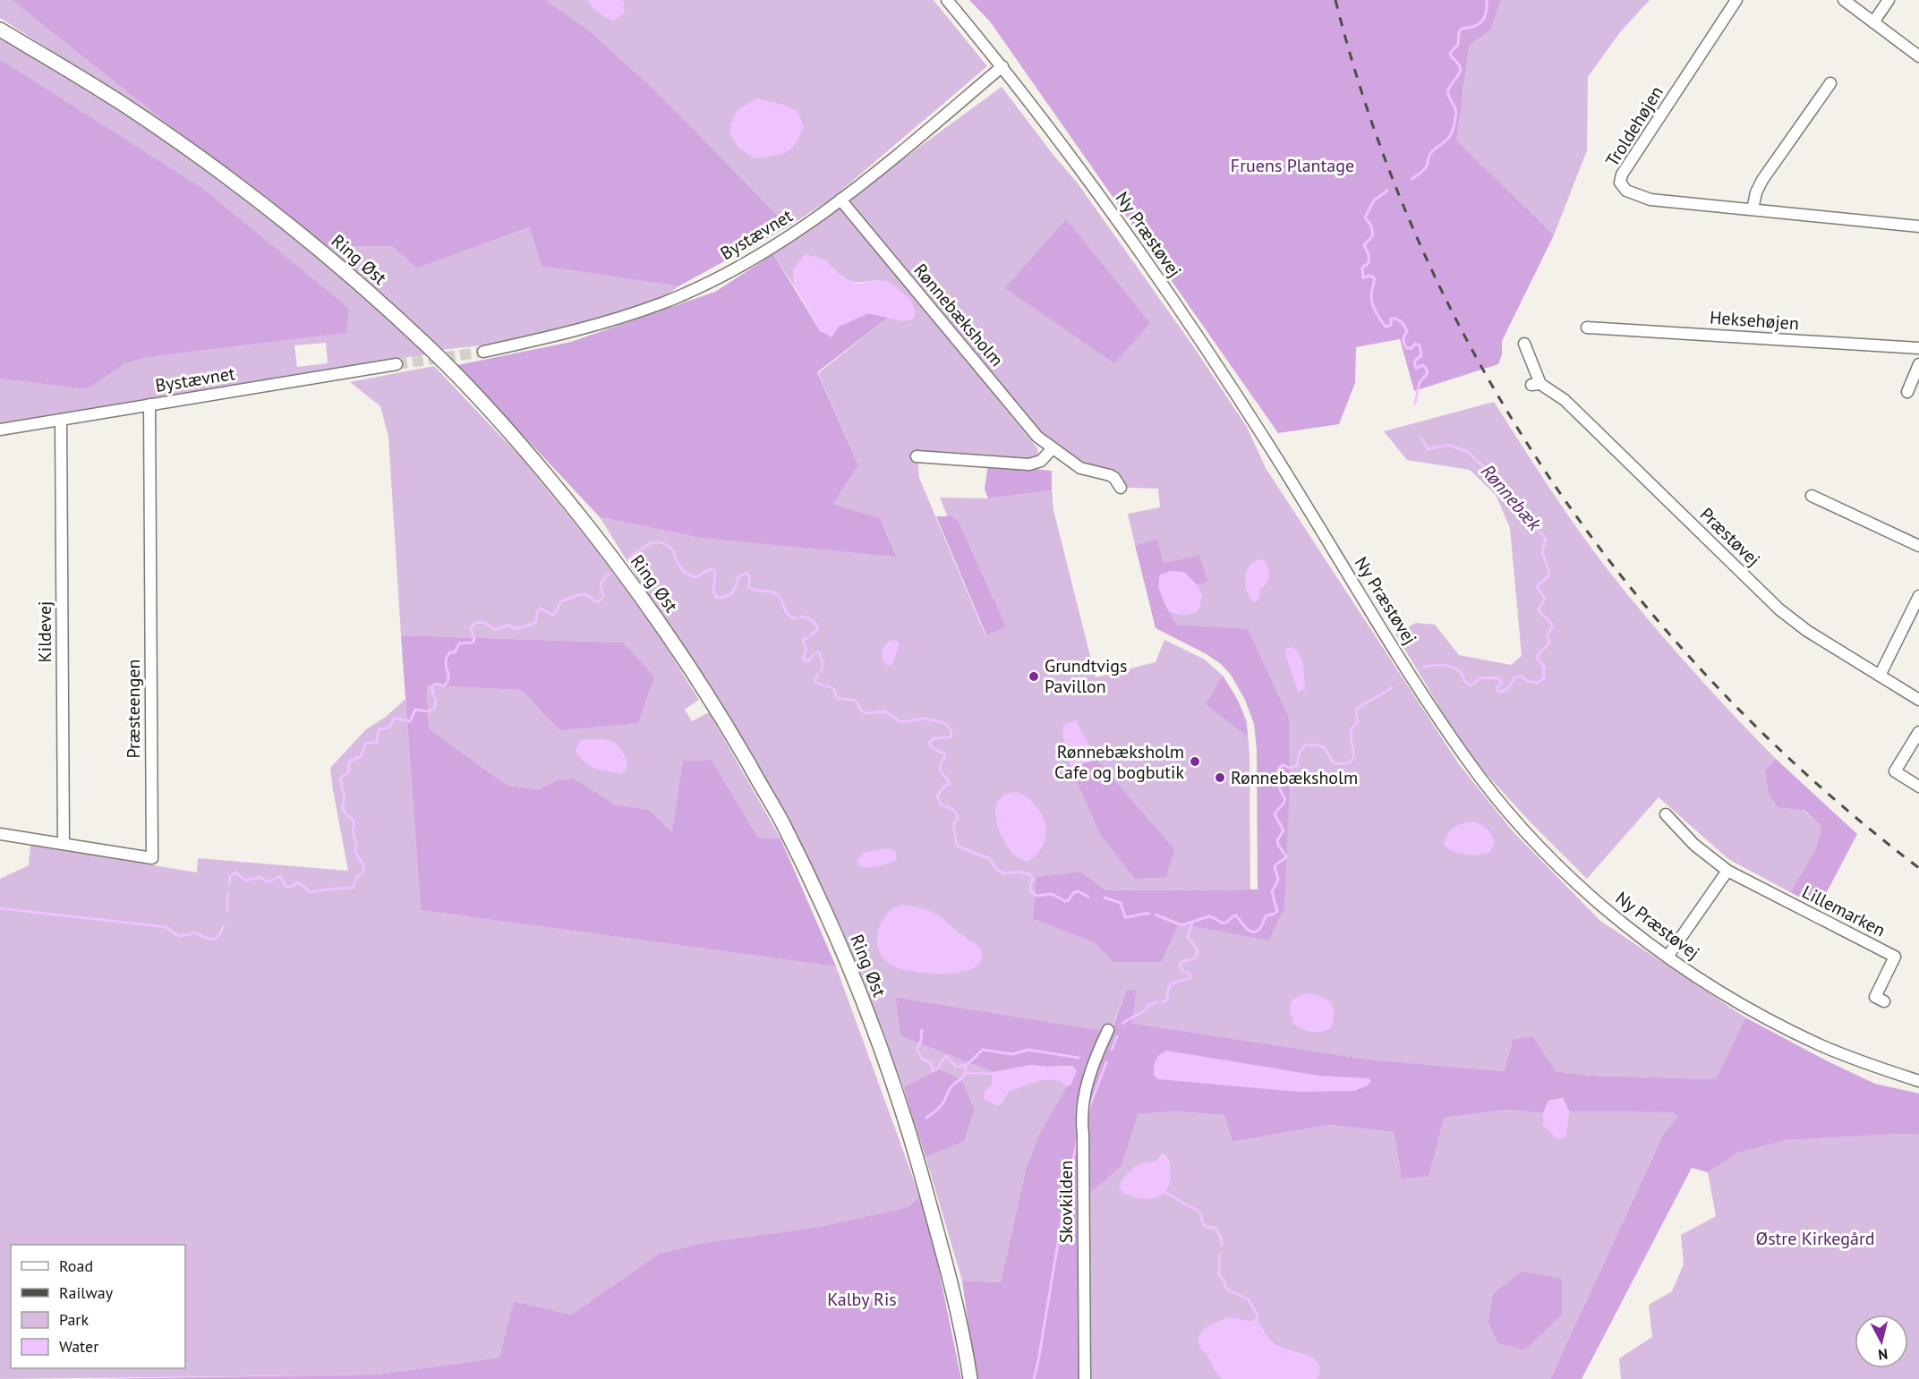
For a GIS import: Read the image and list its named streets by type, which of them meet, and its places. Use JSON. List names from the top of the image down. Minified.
{"streets":{"main road":["Ring Øst"],"street":["Troldehøjen","Bystævnet","Ny Præstøvej","Rønnebæksholm","Heksehøjen","Præstøvej","Kildevej","Præsteengen","Lillemarken","Skovkilden"]},"crossings":[["Bystævnet","Ny Præstøvej"],["Bystævnet","Rønnebæksholm"],["Bystævnet","Kildevej"],["Bystævnet","Præsteengen"],["Kildevej","Præsteengen"]],"water":["Rønnebæk"],"parks":["Fruens Plantage","Østre Kirkegård","Kalby Ris"],"places":["Grundtvigs Pavillon","Rønnebæksholm Cafe og bogbutik","Rønnebæksholm"],"legend":["Road","Railway","Park","Water"],"north":"bottom"}
